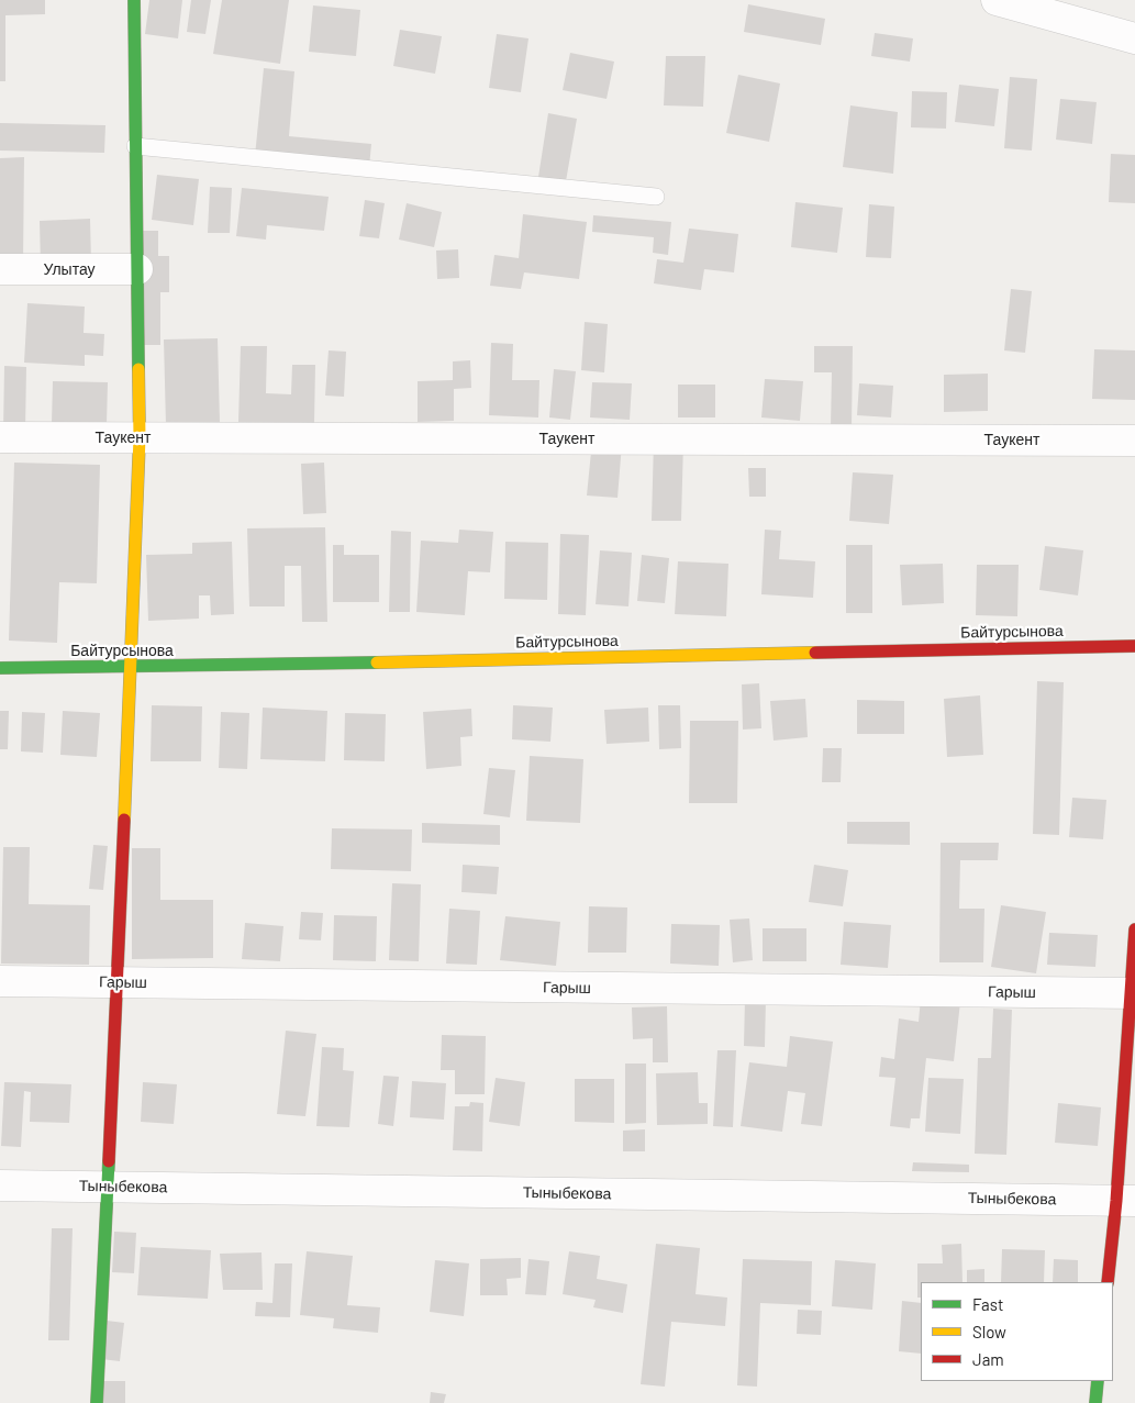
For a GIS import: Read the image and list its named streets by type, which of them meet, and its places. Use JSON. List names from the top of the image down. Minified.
{"streets":{"street":["Улытау","Таукент","Байтурсынова","Гарыш","Тыныбекова"]},"legend":["Fast","Slow","Jam"]}
